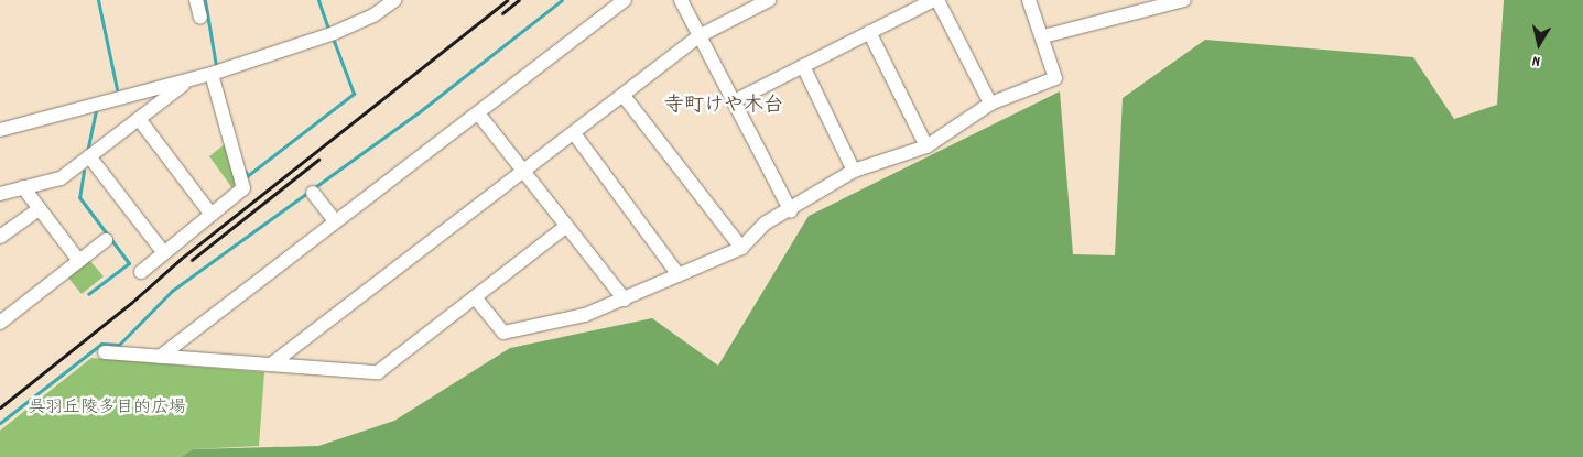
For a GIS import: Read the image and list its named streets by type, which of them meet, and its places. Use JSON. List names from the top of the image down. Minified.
{"districts":["寺町けや木台"],"parks":["呉羽丘陵多目的広場"],"north":"bottom"}
